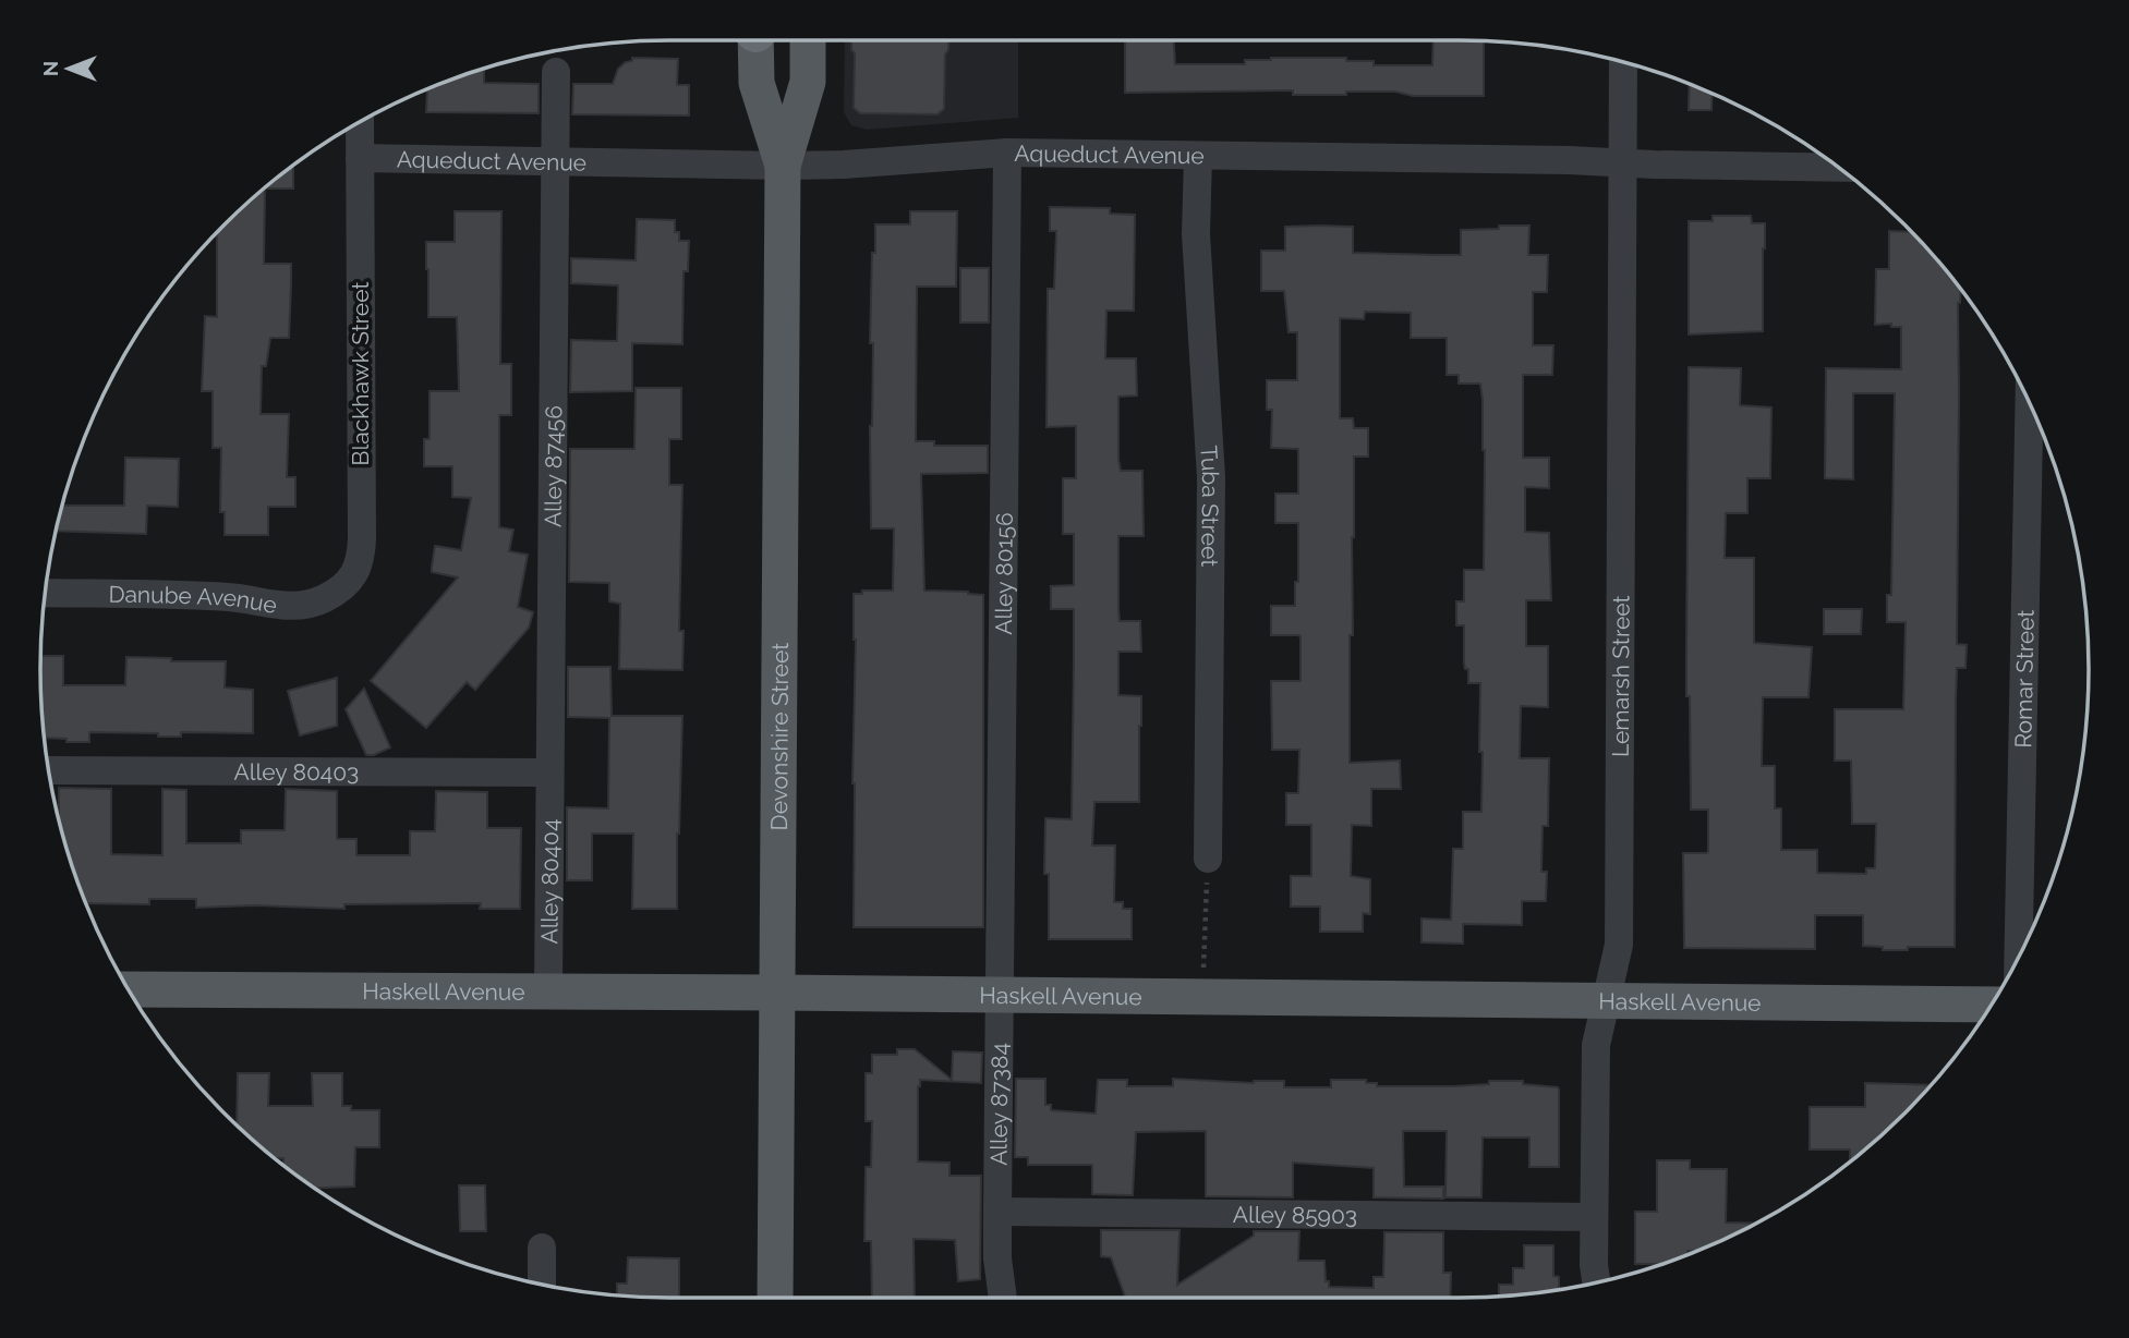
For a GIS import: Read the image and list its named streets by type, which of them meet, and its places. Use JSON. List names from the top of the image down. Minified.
{"streets":{"main road":["Devonshire Street","Haskell Avenue"],"street":["Aqueduct Avenue","Blackhawk Street","Alley 87456","Tuba Street","Alley 80156","Danube Avenue","Lemarsh Street","Romar Street","Alley 80403","Alley 80404","Alley 87384","Alley 85903"]},"crossings":[["Aqueduct Avenue","Blackhawk Street"],["Aqueduct Avenue","Alley 87456"],["Aqueduct Avenue","Tuba Street"],["Aqueduct Avenue","Alley 80156"],["Aqueduct Avenue","Lemarsh Street"],["Aqueduct Avenue","Devonshire Street"],["Blackhawk Street","Danube Avenue"],["Alley 87456","Alley 80403"],["Alley 87456","Alley 80404"],["Alley 80156","Haskell Avenue"],["Alley 80156","Alley 87384"],["Lemarsh Street","Haskell Avenue"],["Lemarsh Street","Alley 85903"],["Devonshire Street","Haskell Avenue"],["Alley 80403","Alley 80404"],["Alley 80404","Haskell Avenue"],["Haskell Avenue","Alley 87384"],["Alley 87384","Alley 85903"]],"north":"left"}
